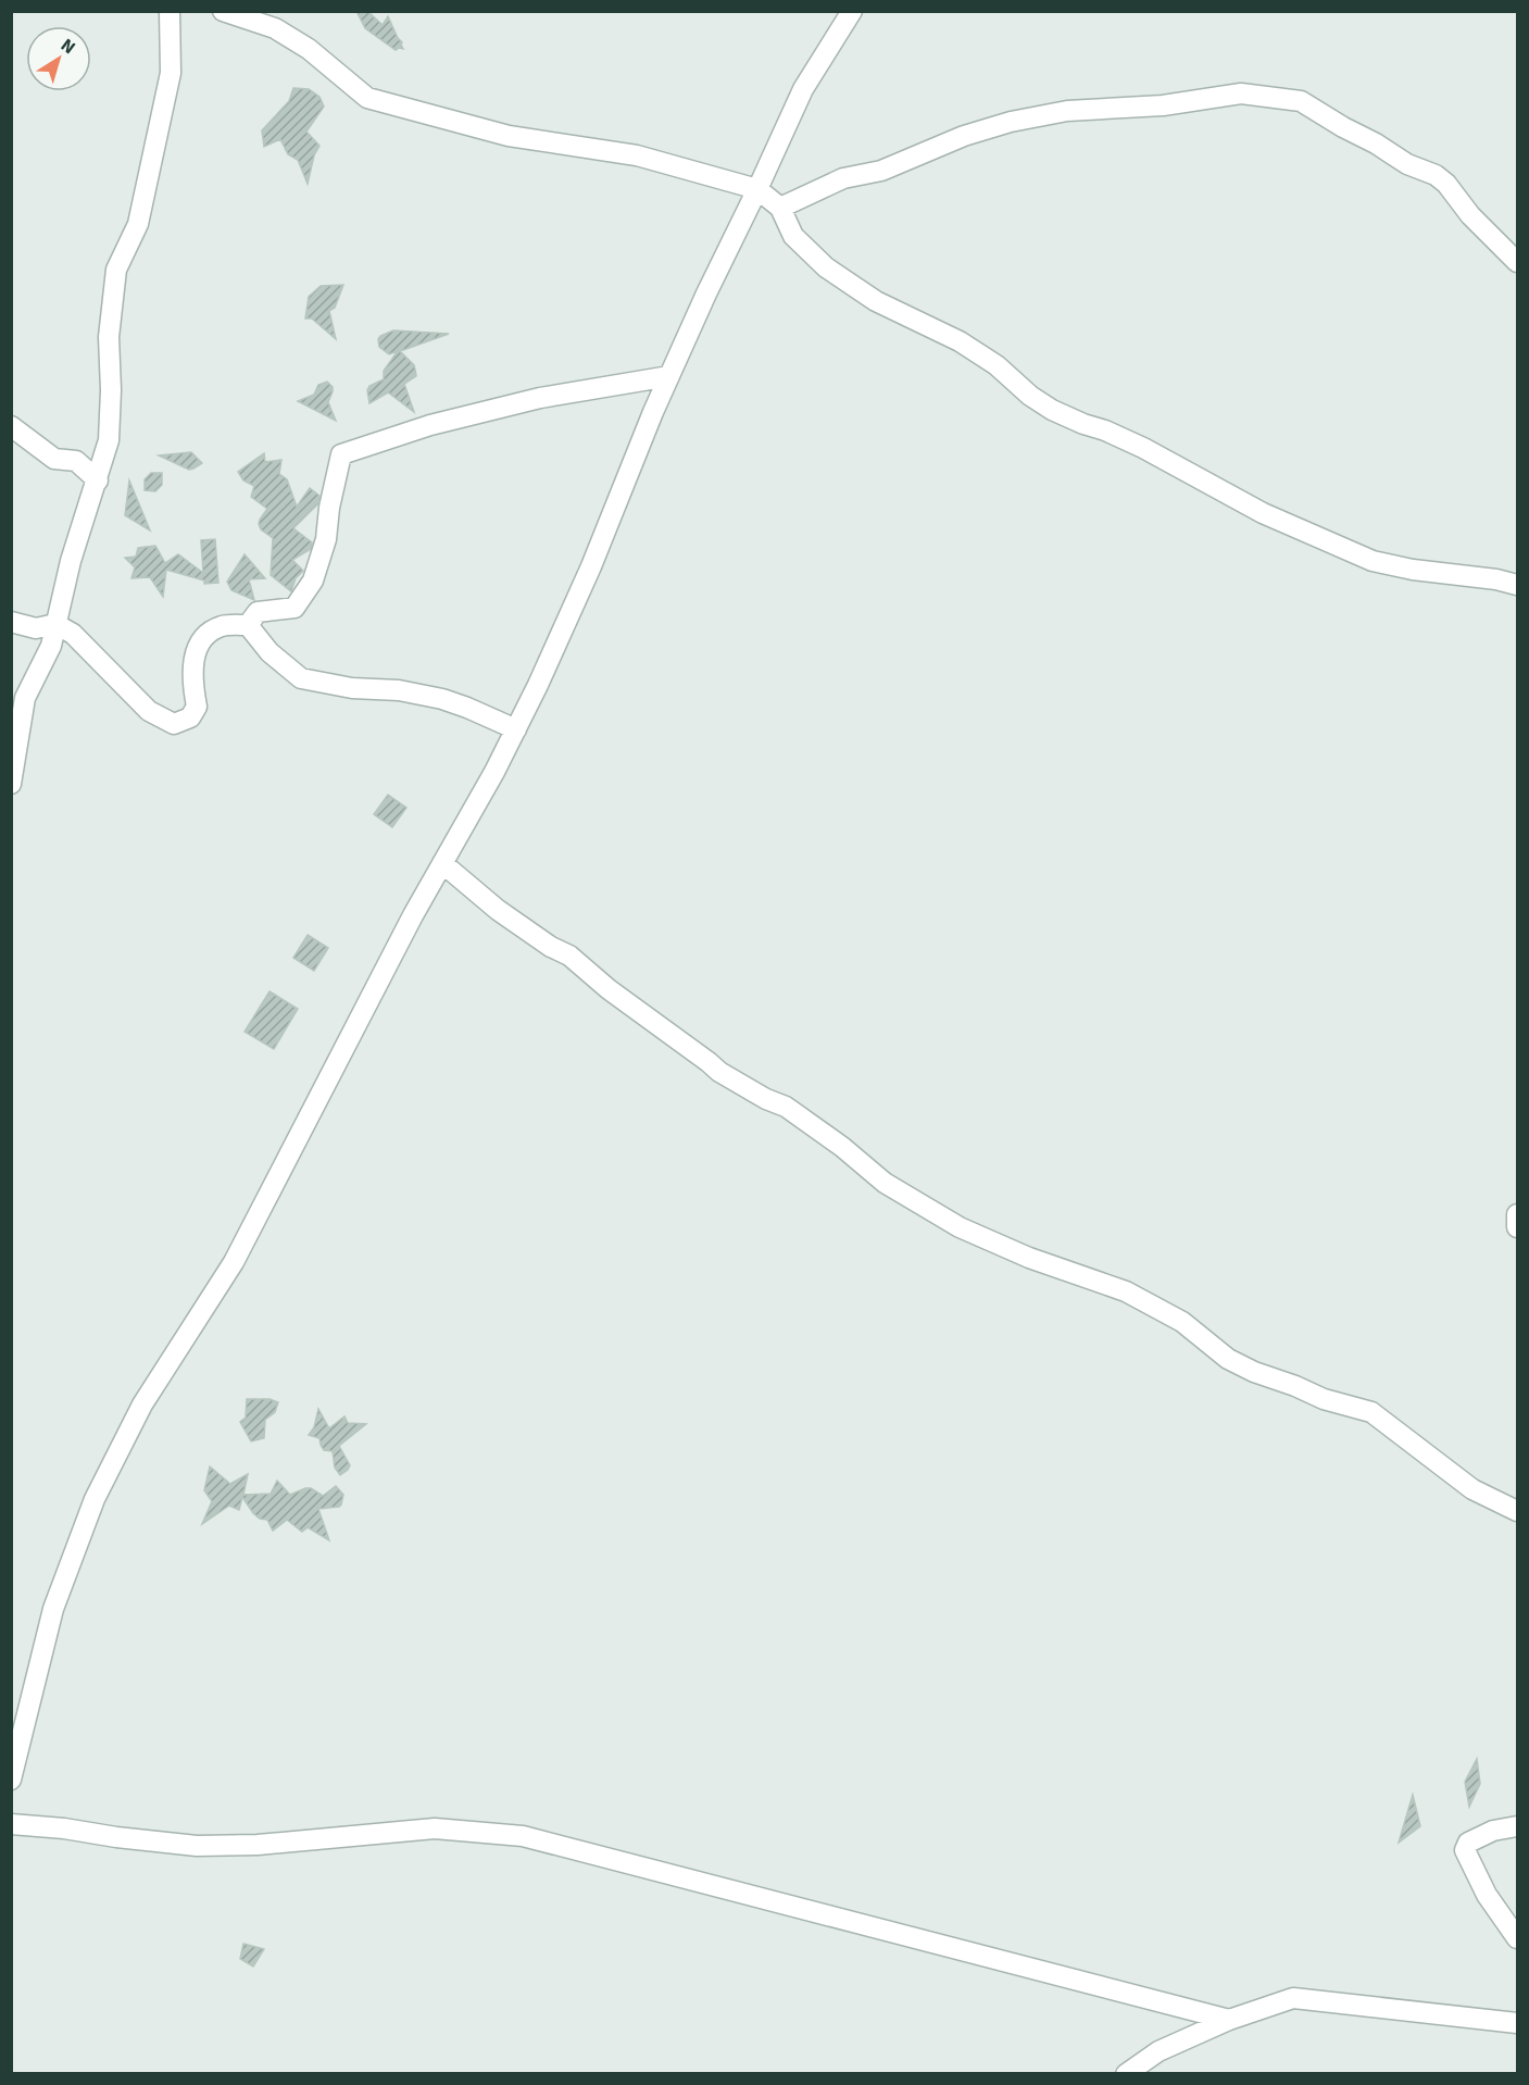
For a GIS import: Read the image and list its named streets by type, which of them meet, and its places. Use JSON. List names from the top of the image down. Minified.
{"north":"top right"}
